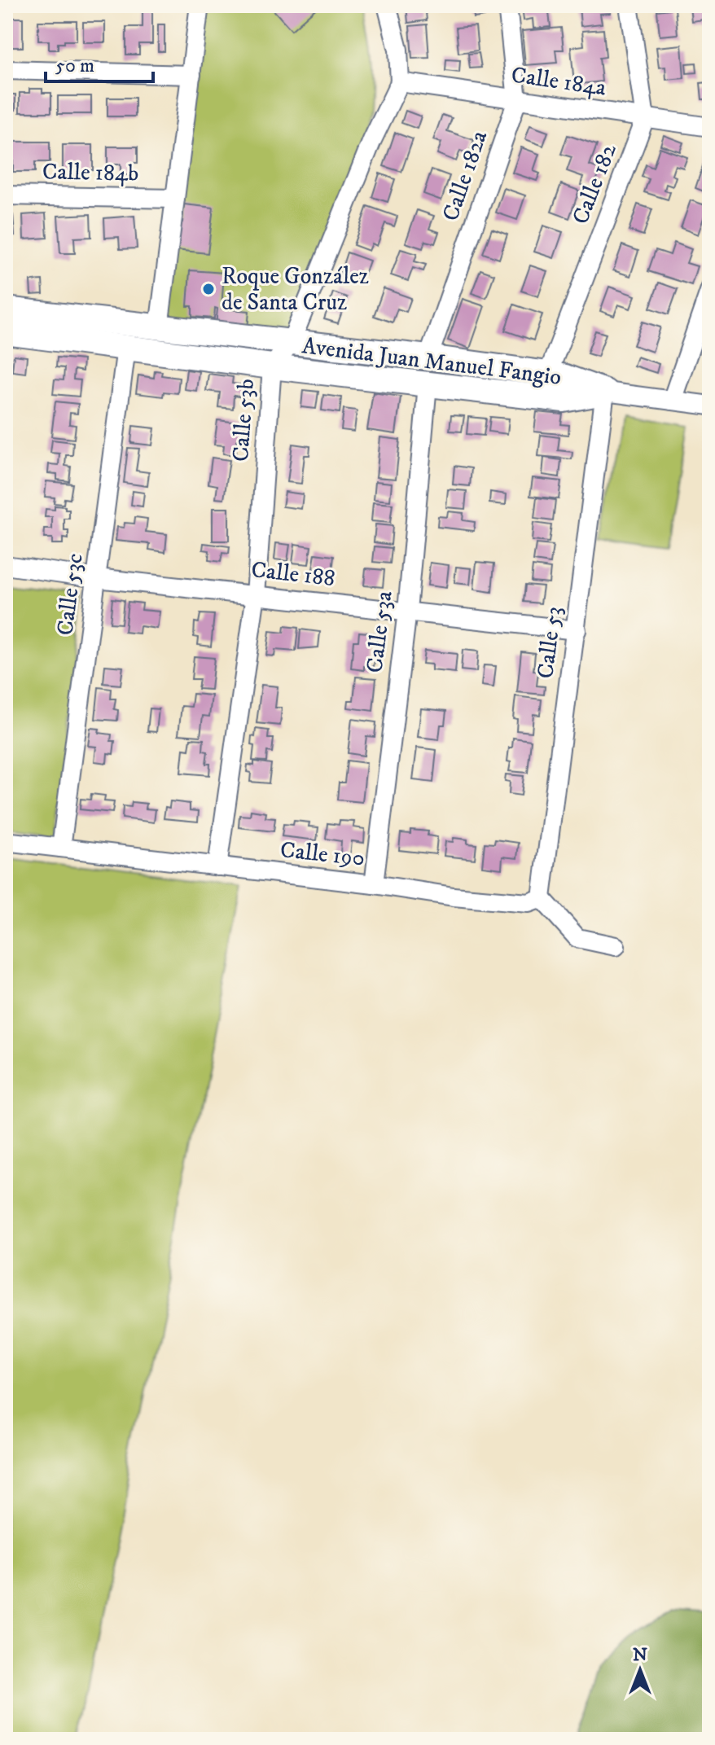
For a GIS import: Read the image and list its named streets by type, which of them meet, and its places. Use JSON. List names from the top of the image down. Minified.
{"streets":{"main road":["Avenida Juan Manuel Fangio"],"street":["Calle 184a","Calle 184b","Calle 182a","Calle 182","Calle 53b","Calle 188","Calle 53c","Calle 53a","Calle 53","Calle 190"]},"crossings":[["Calle 184a","Calle 182a"],["Calle 184a","Calle 182"],["Calle 184a","Calle 53b"],["Calle 182a","Avenida Juan Manuel Fangio"],["Calle 182","Avenida Juan Manuel Fangio"],["Avenida Juan Manuel Fangio","Calle 53b"],["Avenida Juan Manuel Fangio","Calle 53c"],["Avenida Juan Manuel Fangio","Calle 53a"],["Avenida Juan Manuel Fangio","Calle 53"],["Calle 53b","Calle 188"],["Calle 53b","Calle 190"],["Calle 188","Calle 53c"],["Calle 188","Calle 53a"],["Calle 188","Calle 53"],["Calle 53c","Calle 190"],["Calle 53a","Calle 190"],["Calle 53","Calle 190"]],"places":["Roque González de Santa Cruz"],"scale_bar":"50 m","north":"top"}
